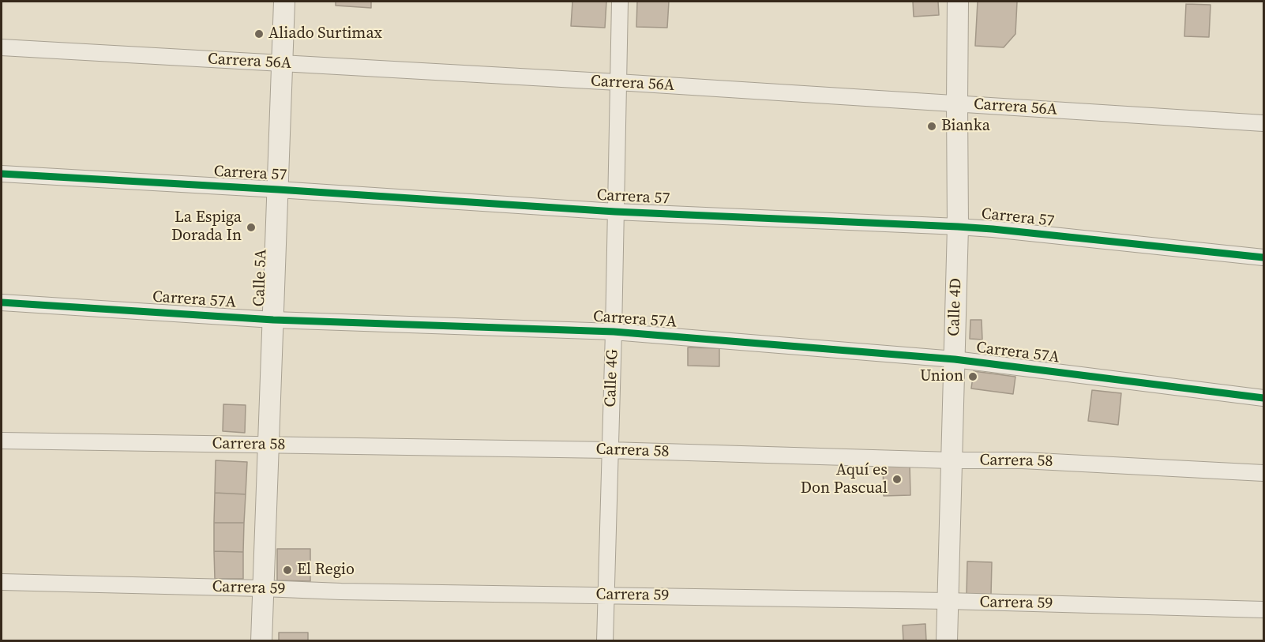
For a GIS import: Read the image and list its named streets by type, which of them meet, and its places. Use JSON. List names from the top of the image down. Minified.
{"streets":{"street":["Carrera 56A","Carrera 57","Calle 5A","Carrera 57A","Calle 4D","Calle 4G","Carrera 58","Carrera 59"]},"crossings":[["Carrera 56A","Calle 5A"],["Carrera 56A","Calle 4D"],["Carrera 56A","Calle 4G"],["Carrera 57","Calle 5A"],["Carrera 57","Calle 4D"],["Carrera 57","Calle 4G"],["Calle 5A","Carrera 57A"],["Calle 5A","Carrera 58"],["Calle 5A","Carrera 59"],["Carrera 57A","Calle 4D"],["Carrera 57A","Calle 4G"],["Calle 4D","Carrera 58"],["Calle 4D","Carrera 59"],["Calle 4G","Carrera 58"],["Calle 4G","Carrera 59"]],"places":["Aliado Surtimax","Bianka","La Espiga Dorada In","Union","Aquí es Don Pascual","El Regio"]}
